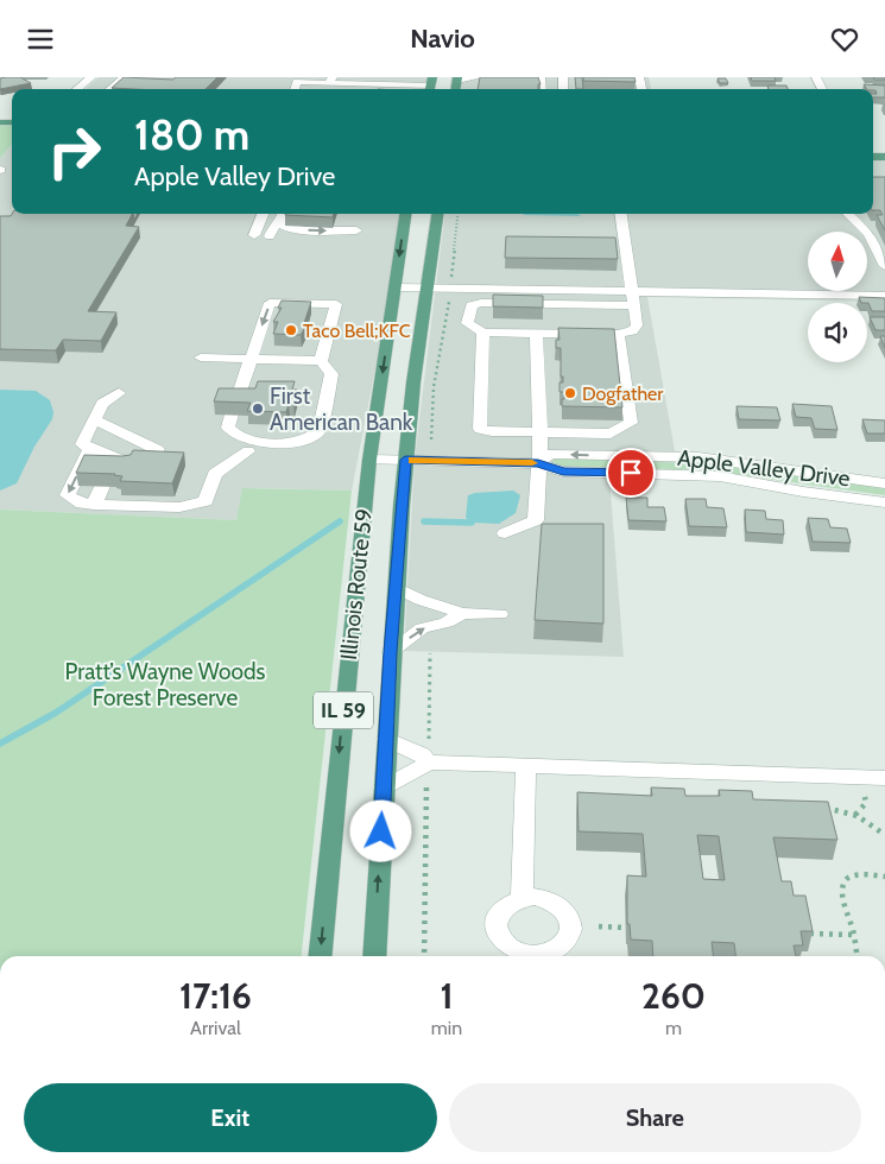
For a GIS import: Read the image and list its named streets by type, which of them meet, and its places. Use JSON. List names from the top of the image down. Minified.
{"streets":{"main road":["Illinois Route 59","IL 59"],"street":["Apple Valley Drive"]},"crossings":[["Apple Valley Drive","Illinois Route 59"]],"parks":["Pratt’s Wayne Woods Forest Preserve"],"places":["Taco Bell;KFC","Dogfather","First American Bank"],"north":"top","page":{"header":"Navio","turn":["180 m","Apple Valley Drive"],"eta":["17:16","Arrival","1","min","260","m"],"buttons":["Exit","Share"]}}
